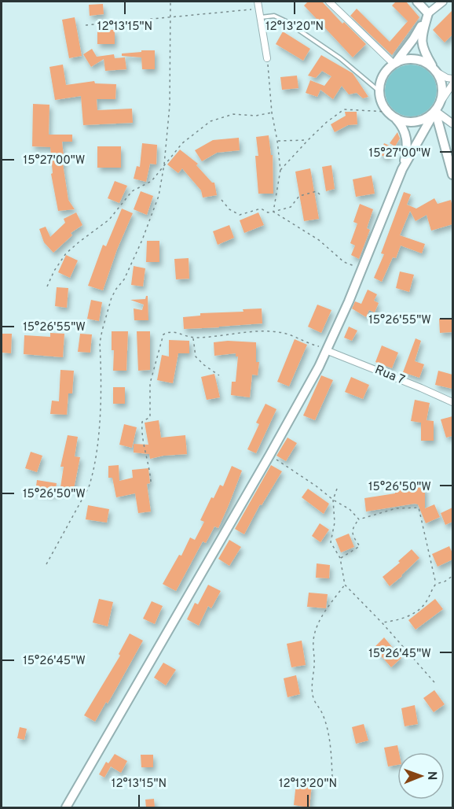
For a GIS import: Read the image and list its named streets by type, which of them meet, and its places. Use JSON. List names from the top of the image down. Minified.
{"streets":{"street":["Rua 7"]},"north":"right","coordinates":["12°13'15\"N","12°13'20\"N","15°27'00\"W","15°26'55\"W","15°26'50\"W","15°26'45\"W"]}
